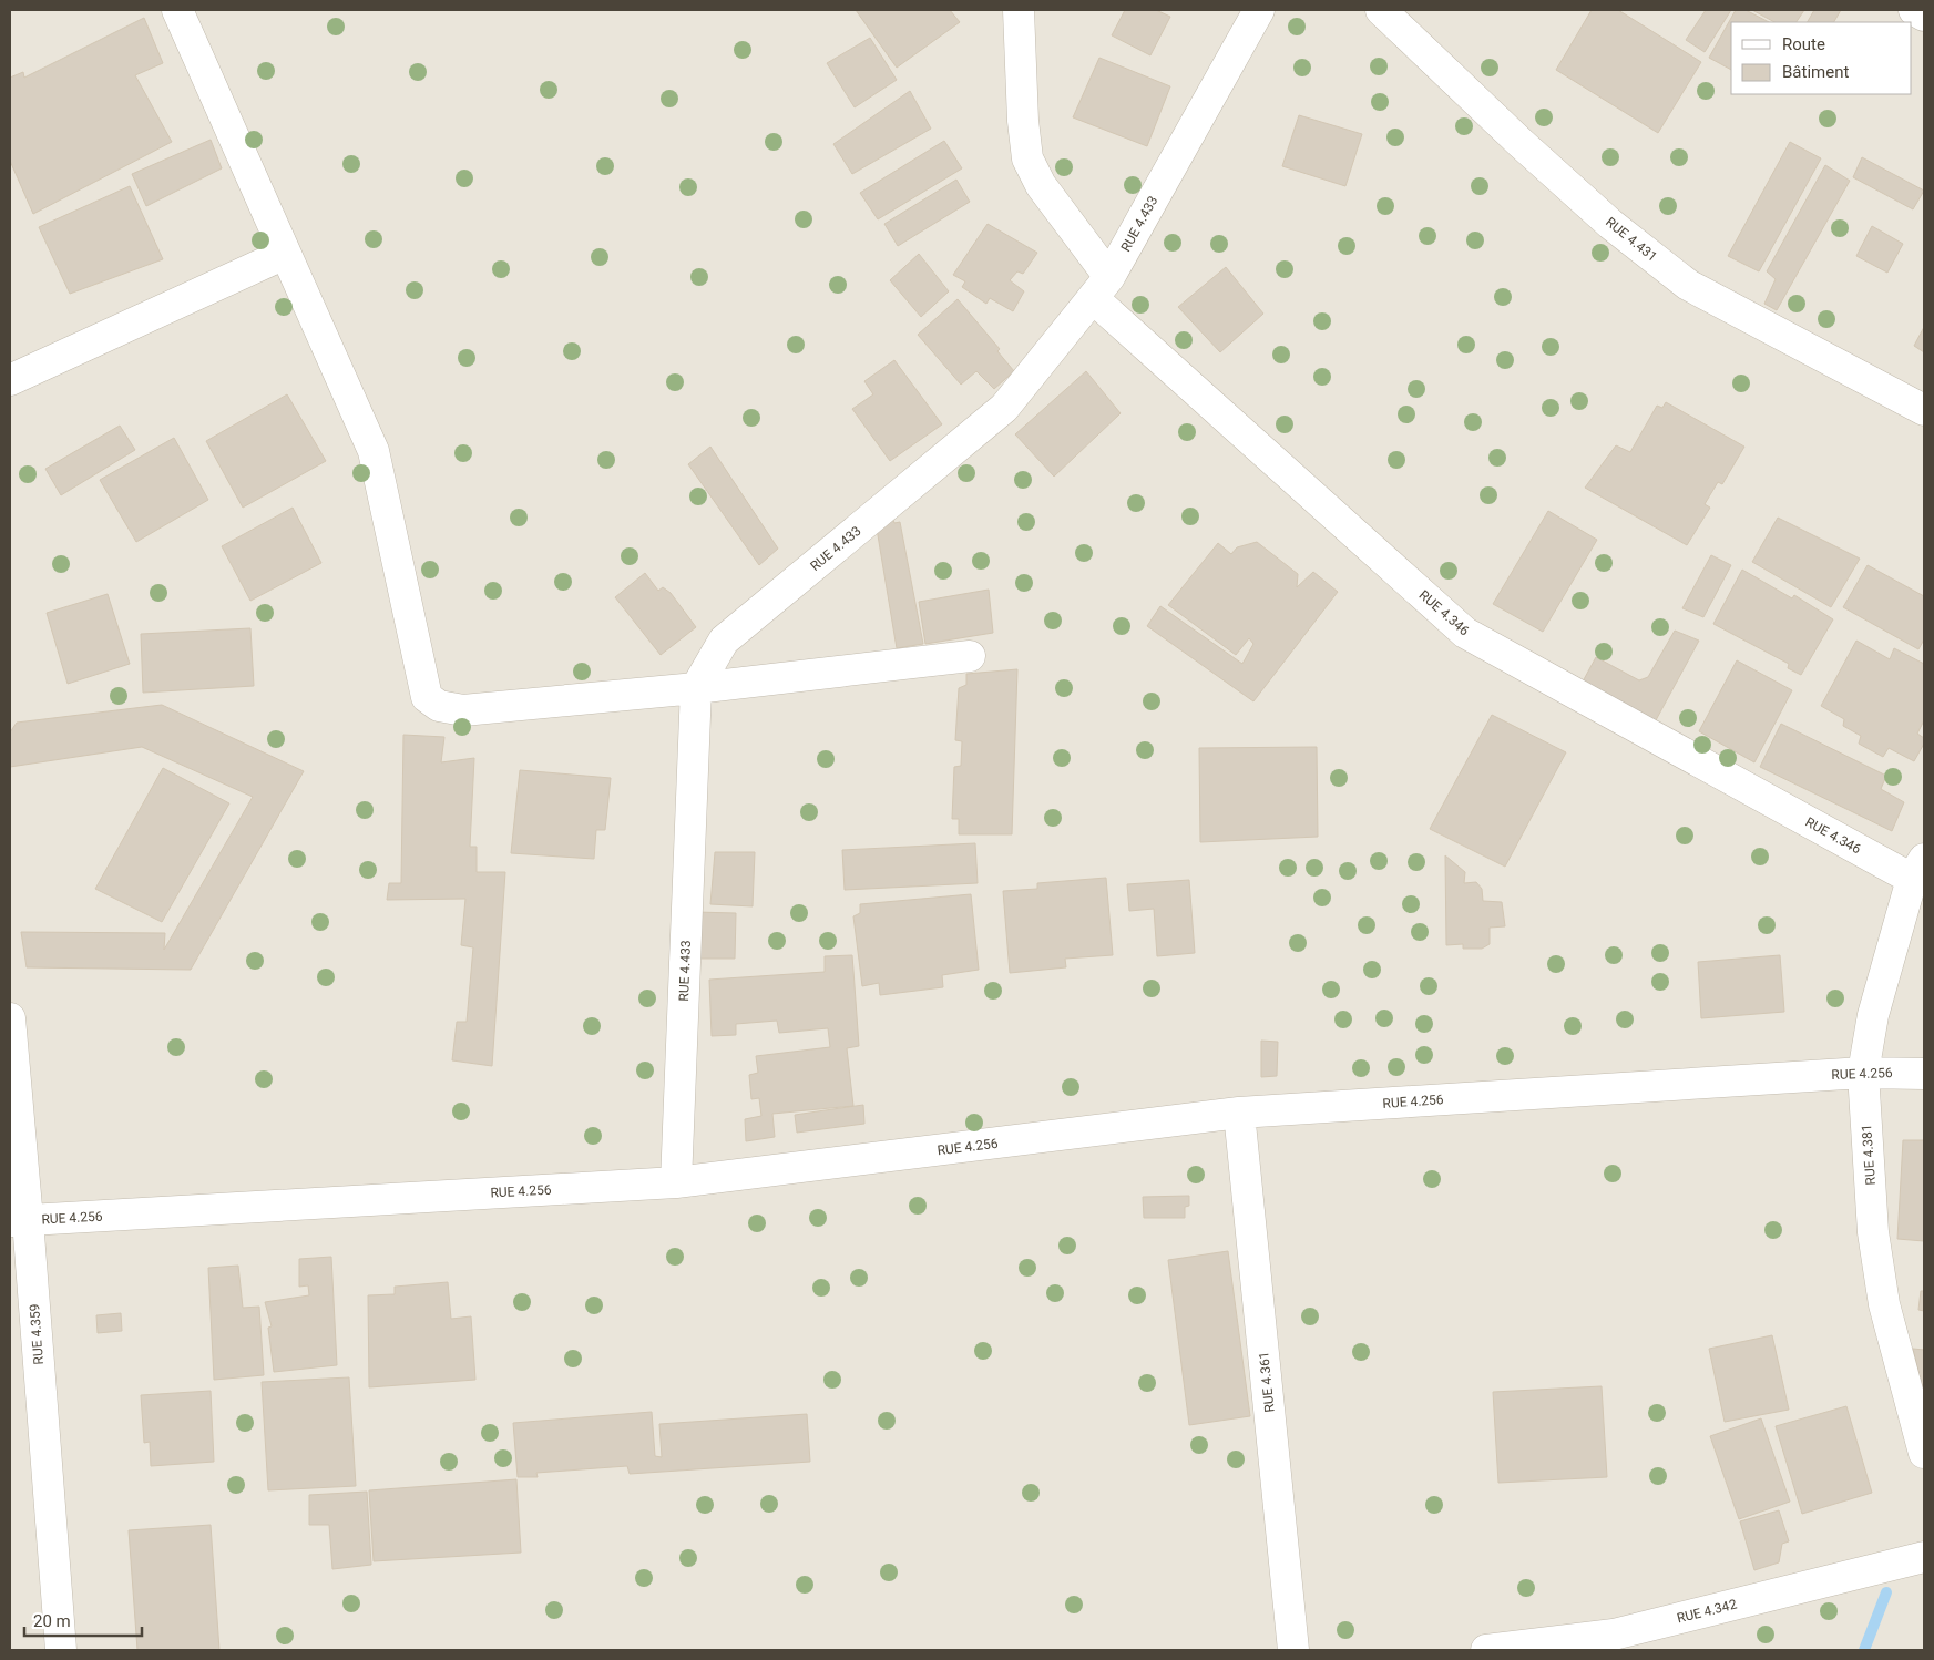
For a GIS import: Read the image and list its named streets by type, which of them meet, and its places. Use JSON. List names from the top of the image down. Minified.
{"streets":{"street":["RUE 4.433","RUE 4.431","RUE 4.346","RUE 4.256","RUE 4.381","RUE 4.359","RUE 4.361","RUE 4.342"]},"crossings":[["RUE 4.433","RUE 4.346"],["RUE 4.433","RUE 4.256"],["RUE 4.346","RUE 4.381"],["RUE 4.256","RUE 4.381"],["RUE 4.256","RUE 4.359"],["RUE 4.256","RUE 4.361"]],"legend":["Route","Bâtiment"],"scale_bar":"20 m"}
